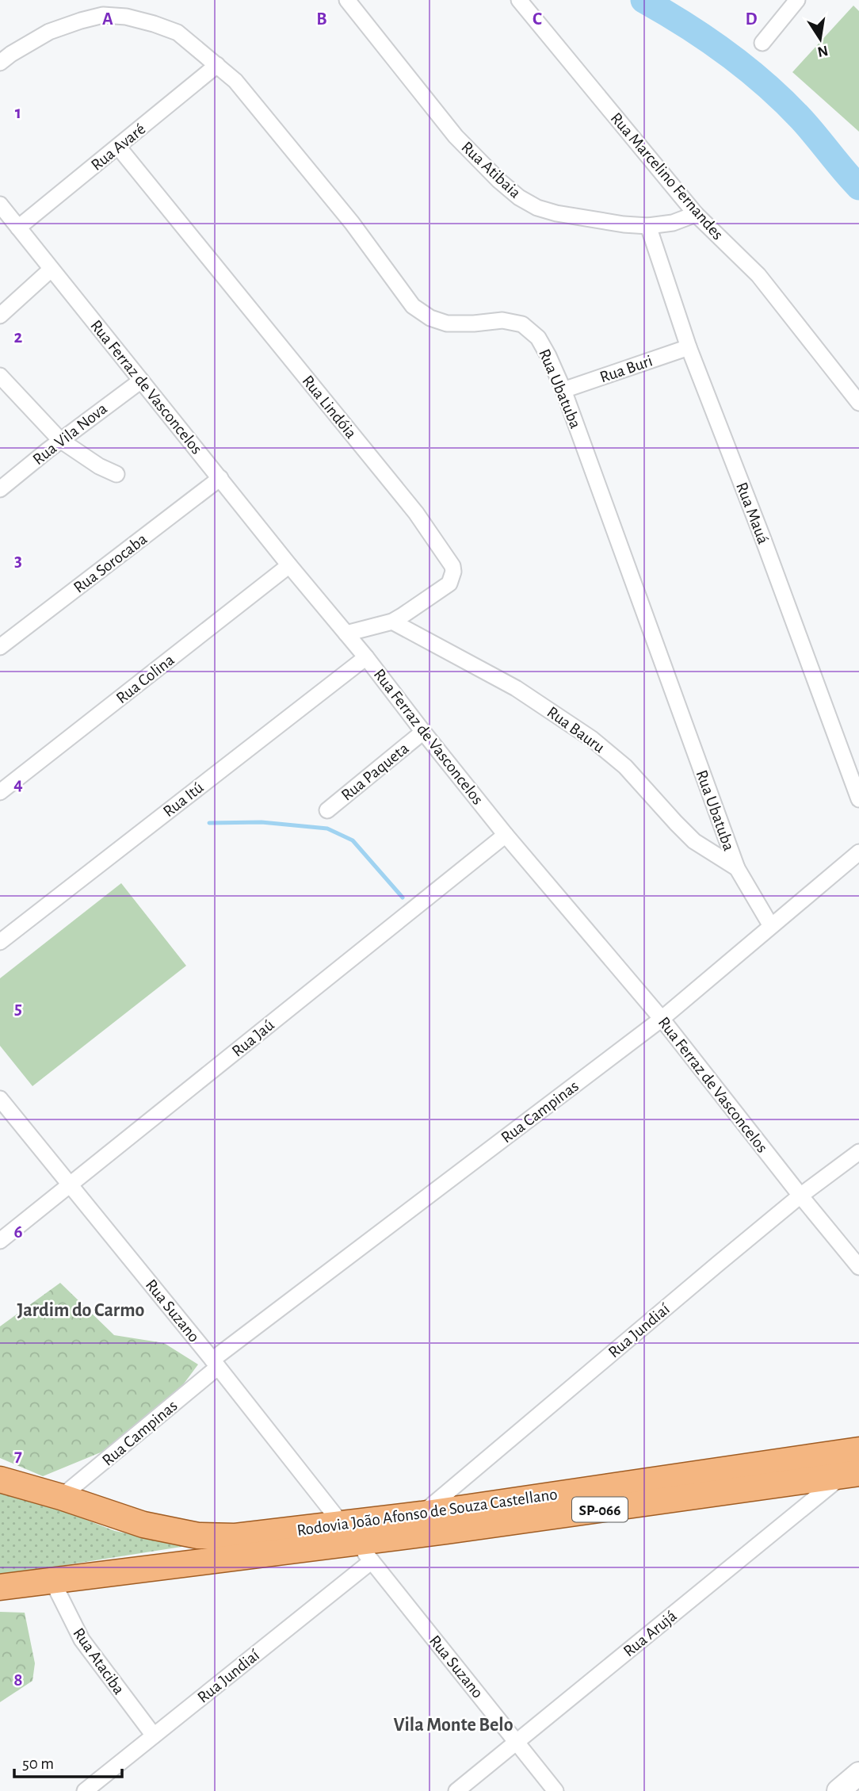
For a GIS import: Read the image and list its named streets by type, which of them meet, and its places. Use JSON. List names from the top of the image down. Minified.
{"streets":{"main road":["SP-066","Rodovia João Afonso de Souza Castellano"],"street":["Rua Avaré","Rua Atibaia","Rua Marcelino Fernandes","Rua Buri","Rua Ferraz de Vasconcelos","Rua Ubatuba","Rua Lindóia","Rua Vila Nova","Rua Mauá","Rua Sorocaba","Rua Colina","Rua Bauru","Rua Paqueta","Rua Itú","Rua Jaú","Rua Campinas","Rua Suzano","Rua Jundiaí","Rua Arujá","Rua Ataciba"]},"crossings":[["Rua Avaré","Rua Ferraz de Vasconcelos"],["Rua Avaré","Rua Ubatuba"],["Rua Avaré","Rua Lindóia"],["Rua Atibaia","Rua Marcelino Fernandes"],["Rua Atibaia","Rua Mauá"],["Rua Buri","Rua Ubatuba"],["Rua Buri","Rua Mauá"],["Rua Ferraz de Vasconcelos","Rua Lindóia"],["Rua Ferraz de Vasconcelos","Rua Vila Nova"],["Rua Ferraz de Vasconcelos","Rua Sorocaba"],["Rua Ferraz de Vasconcelos","Rua Colina"],["Rua Ferraz de Vasconcelos","Rua Paqueta"],["Rua Ferraz de Vasconcelos","Rua Itú"],["Rua Ferraz de Vasconcelos","Rua Jaú"],["Rua Ferraz de Vasconcelos","Rua Campinas"],["Rua Ferraz de Vasconcelos","Rua Jundiaí"],["Rua Ubatuba","Rua Bauru"],["Rua Ubatuba","Rua Campinas"],["Rua Lindóia","Rua Bauru"],["Rua Jaú","Rua Suzano"],["Rua Campinas","Rua Suzano"],["Rua Campinas","Rodovia João Afonso de Souza Castellano"],["Rua Suzano","Rua Jundiaí"],["Rua Suzano","Rodovia João Afonso de Souza Castellano"],["Rua Suzano","Rua Arujá"],["Rua Jundiaí","Rodovia João Afonso de Souza Castellano"],["Rua Jundiaí","Rua Ataciba"],["Rodovia João Afonso de Souza Castellano","Rua Arujá"],["Rodovia João Afonso de Souza Castellano","Rua Ataciba"]],"districts":["Jardim do Carmo","Vila Monte Belo"],"scale_bar":"50 m","north":"bottom","grid":{"columns":["A","B","C","D"],"rows":["1","2","3","4","5","6","7","8"]}}
